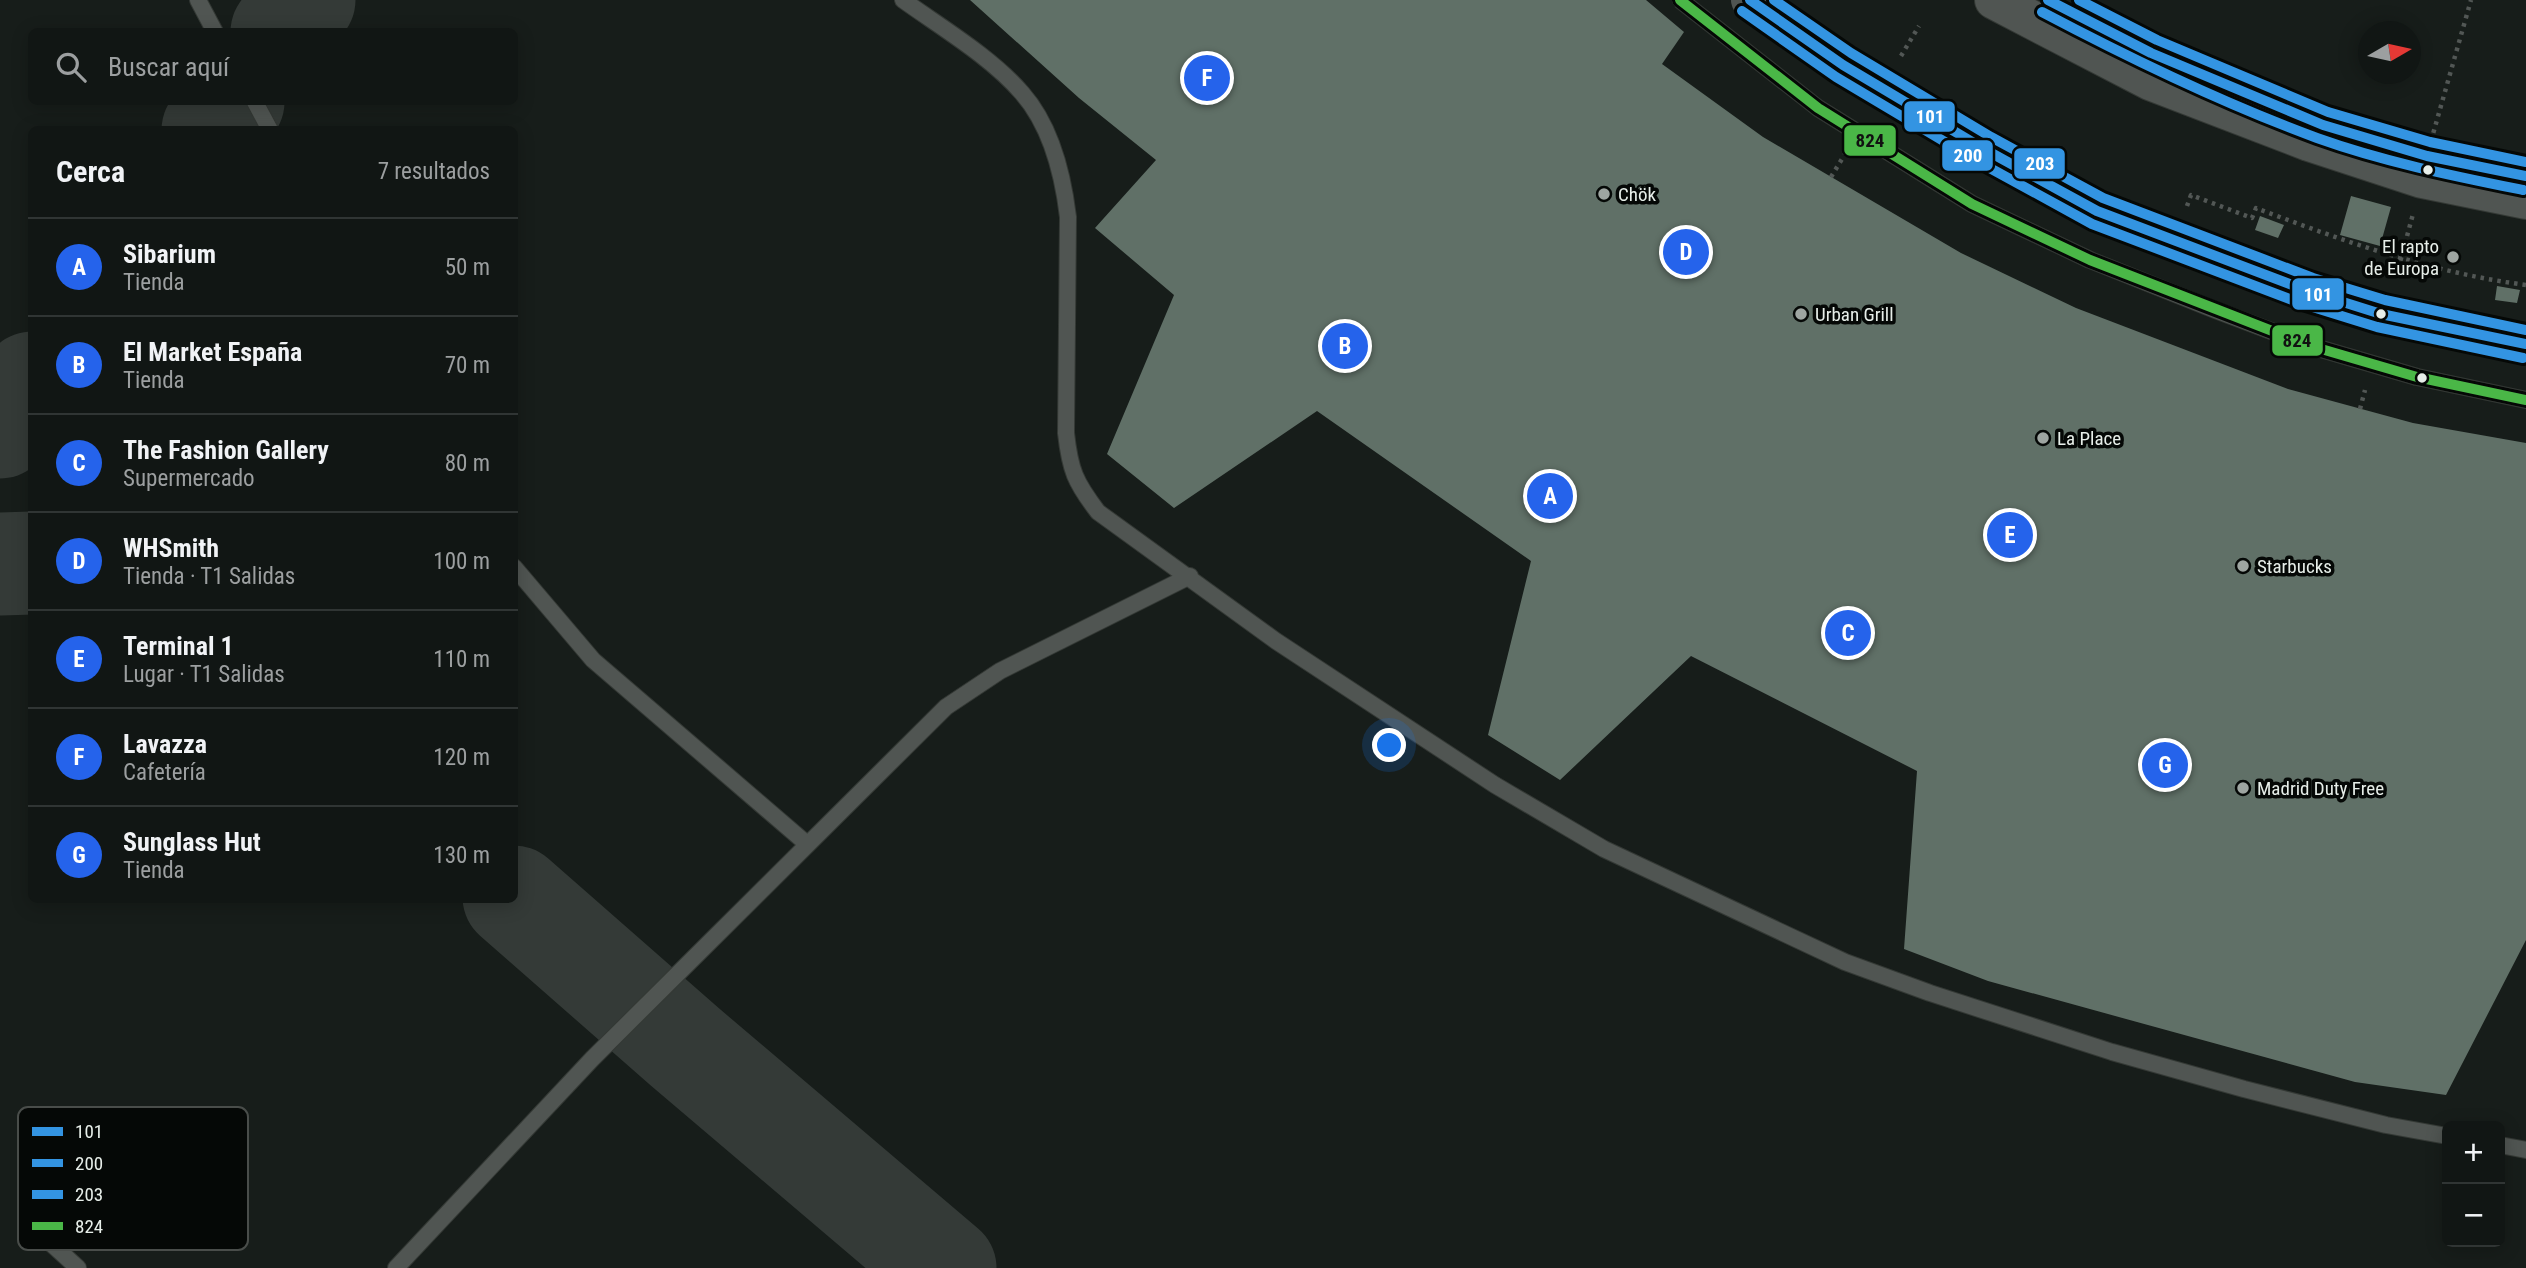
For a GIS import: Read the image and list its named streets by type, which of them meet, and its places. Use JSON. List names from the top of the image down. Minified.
{"places":["Chök","El rapto de Europa","Urban Grill","La Place","Starbucks","Madrid Duty Free"],"lines":["transit line 101","transit line 203","transit line 824","transit line 200"],"legend":["101","200","203","824"],"north":"right","page":{"search":"Buscar aquí","pins":["F","D","B","A","E","C","G"],"heading":["Cerca","7 resultados"],"list":[{"mark":"A","name":"Sibarium","note":"Tienda","value":"50 m"},{"mark":"B","name":"El Market España","note":"Tienda","value":"70 m"},{"mark":"C","name":"The Fashion Gallery","note":"Supermercado","value":"80 m"},{"mark":"D","name":"WHSmith","note":"Tienda · T1 Salidas","value":"100 m"},{"mark":"E","name":"Terminal 1","note":"Lugar · T1 Salidas","value":"110 m"},{"mark":"F","name":"Lavazza","note":"Cafetería","value":"120 m"},{"mark":"G","name":"Sunglass Hut","note":"Tienda","value":"130 m"}],"map_buttons":["+","−"]}}
